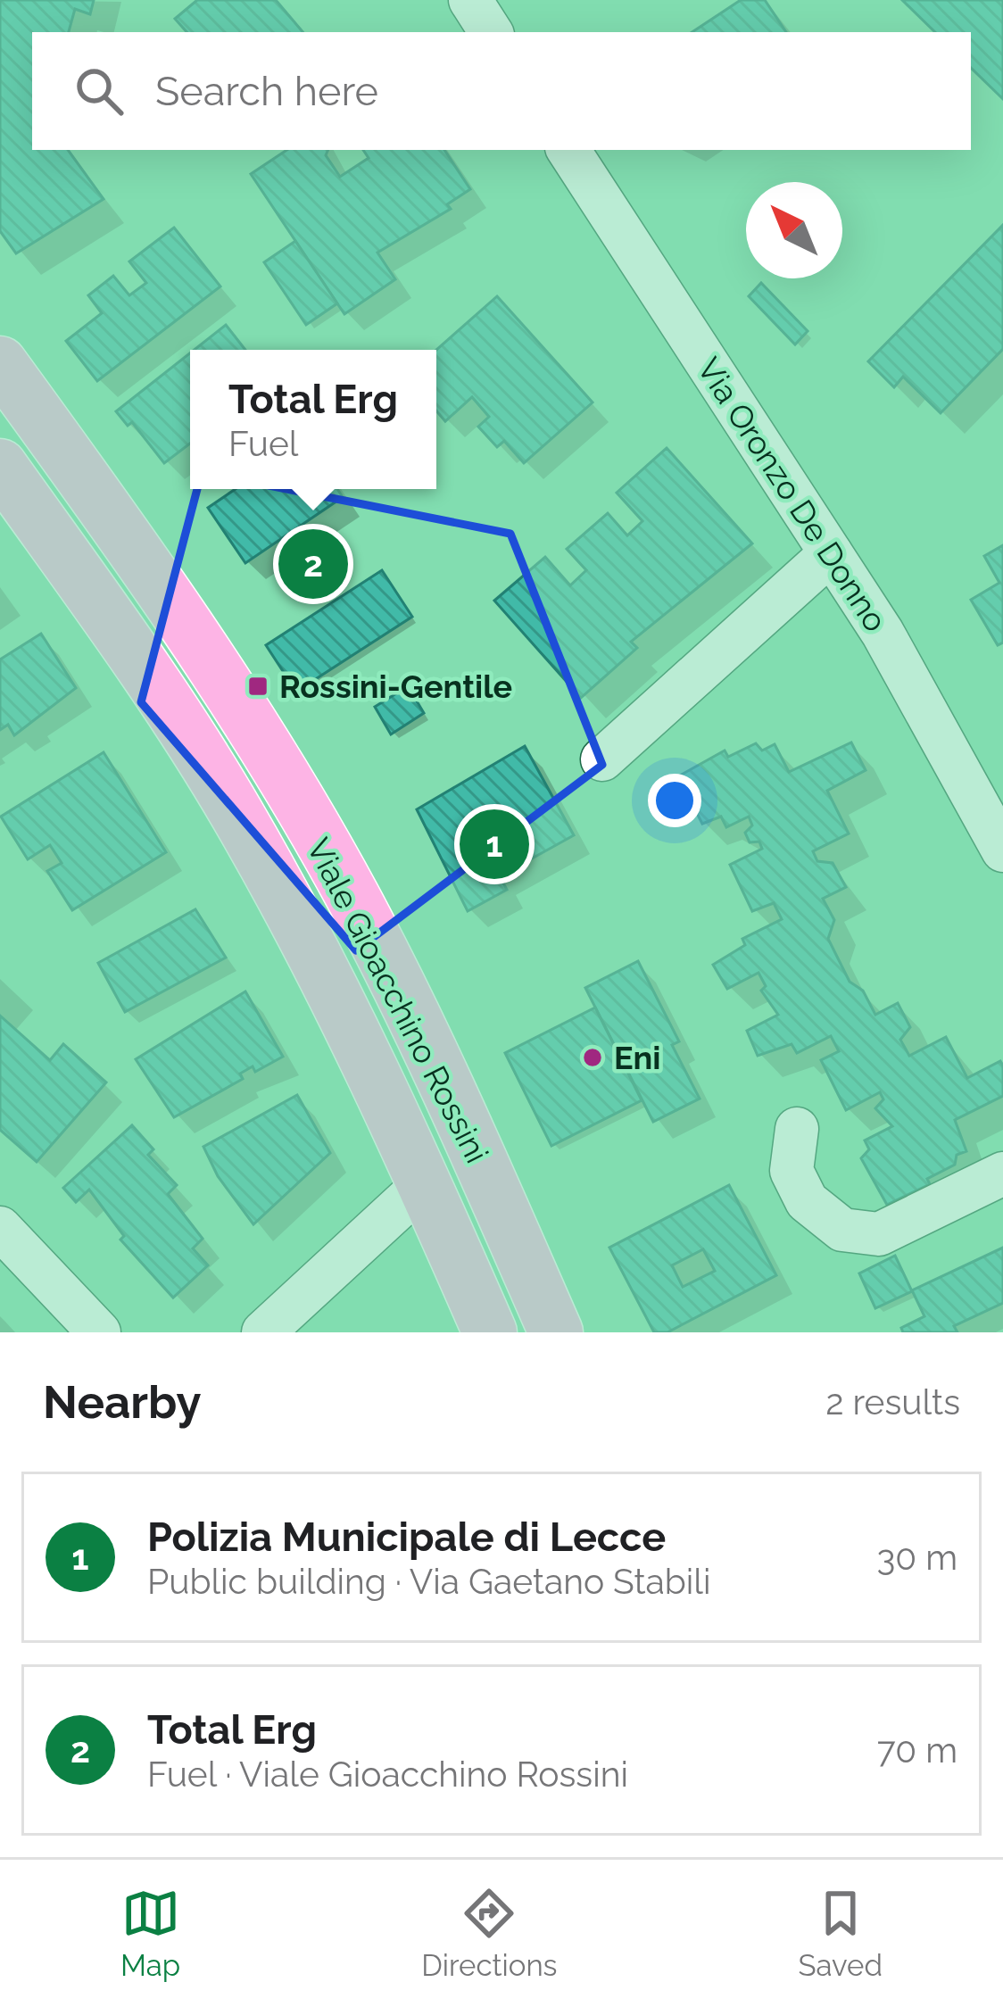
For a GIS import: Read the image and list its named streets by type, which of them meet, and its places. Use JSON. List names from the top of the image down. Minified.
{"streets":{"main road":["Viale Gioacchino Rossini"],"street":["Via Oronzo De Donno"]},"places":{"transit":["Rossini-Gentile"],"other":["Eni"]},"north":"top left","page":{"search":"Search here","popup":["Total Erg","Fuel"],"pins":["2","1"],"heading":["Nearby","2 results"],"list":[{"mark":"1","name":"Polizia Municipale di Lecce","note":"Public building · Via Gaetano Stabili","value":"30 m"},{"mark":"2","name":"Total Erg","note":"Fuel · Viale Gioacchino Rossini","value":"70 m"}],"nav":["Map","Directions","Saved"]}}
